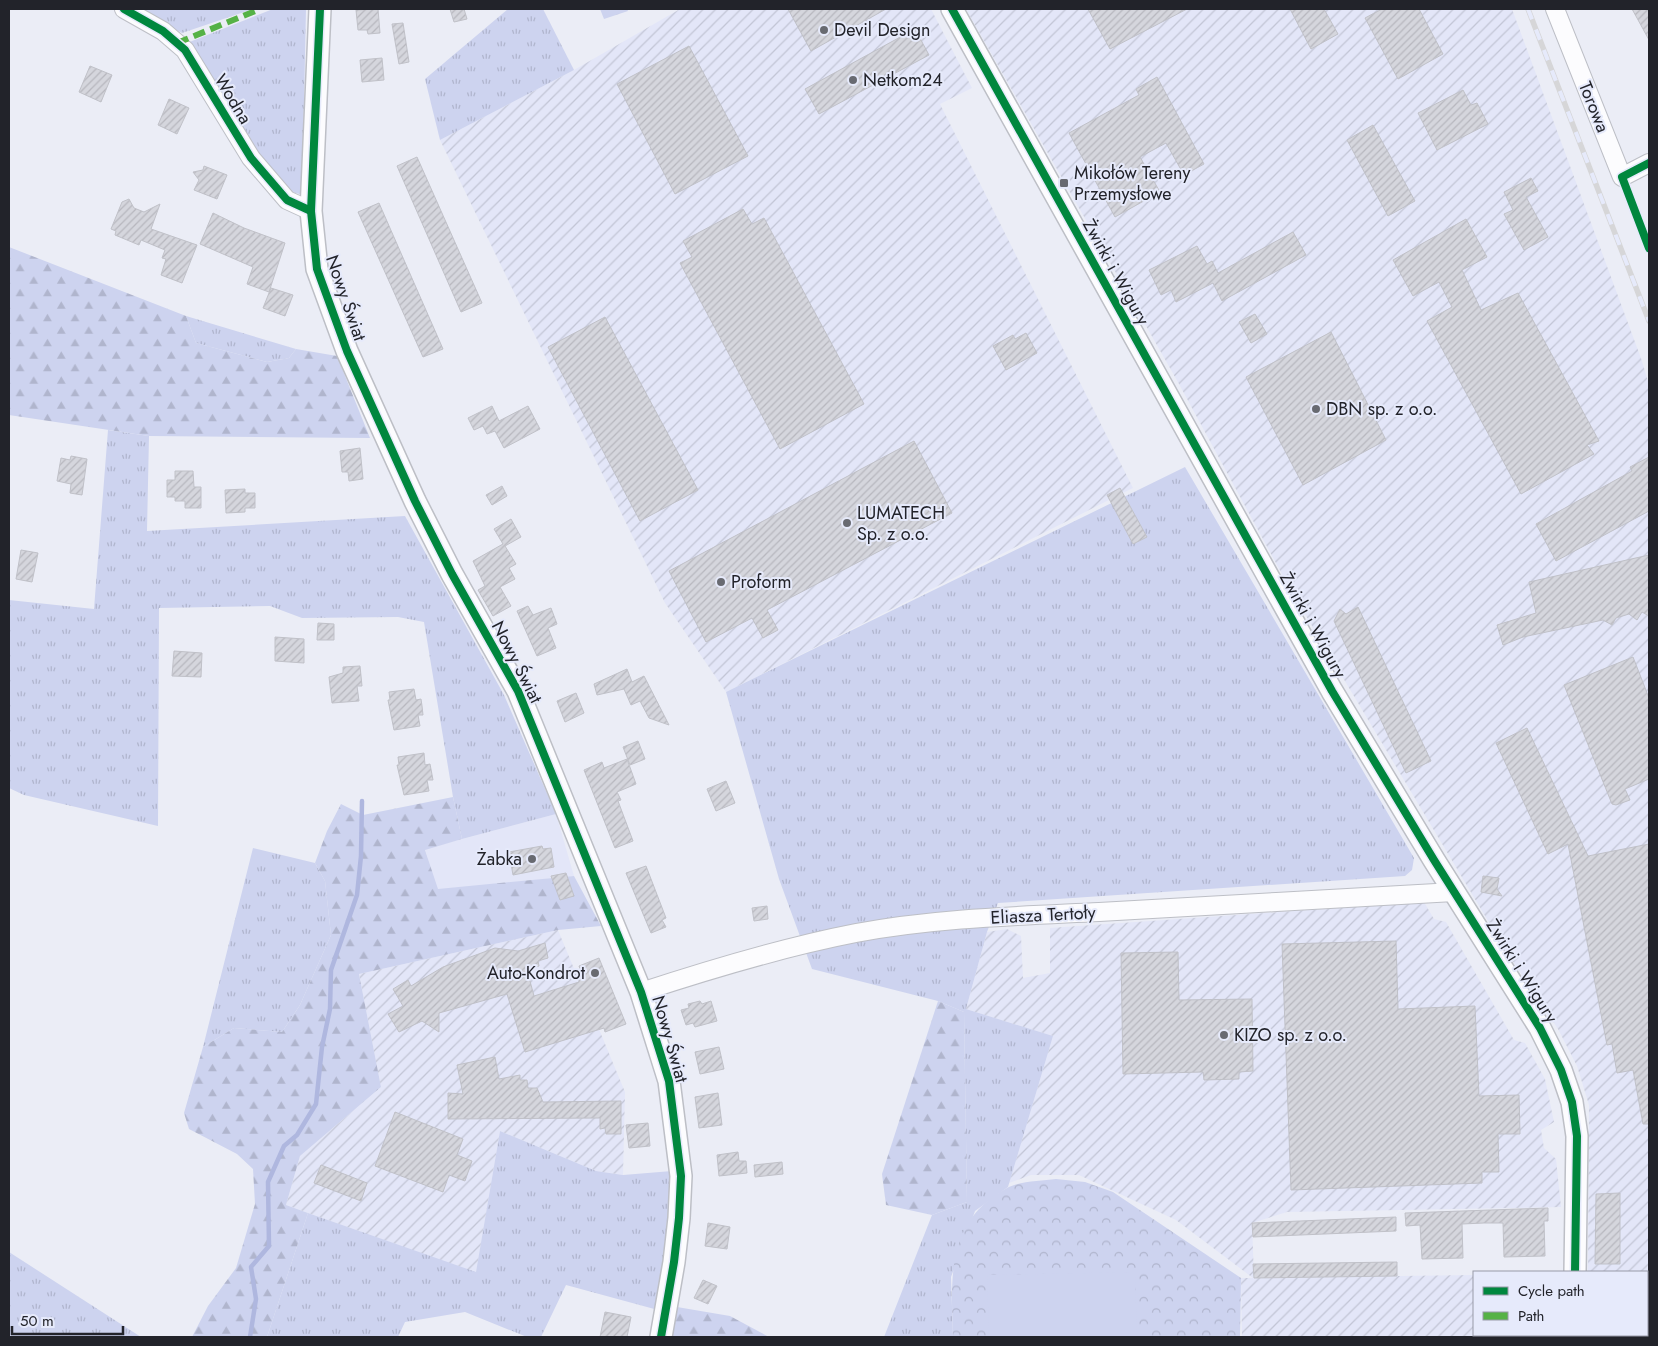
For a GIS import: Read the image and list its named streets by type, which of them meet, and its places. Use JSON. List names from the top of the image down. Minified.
{"streets":{"street":["Wodna","Torowa","Żwirki i Wigury","Nowy Świat","Eliasza Tertoły"]},"crossings":[["Wodna","Nowy Świat"],["Żwirki i Wigury","Eliasza Tertoły"],["Nowy Świat","Eliasza Tertoły"]],"places":{"other":["Devil Design","Netkom24","DBN sp. z o.o.","LUMATECH Sp. z o.o.","Proform","Żabka","Auto-Kondrot","KIZO sp. z o.o."],"transit":["Mikołów Tereny Przemysłowe"]},"legend":["Cycle path","Path"],"scale_bar":"50 m"}
